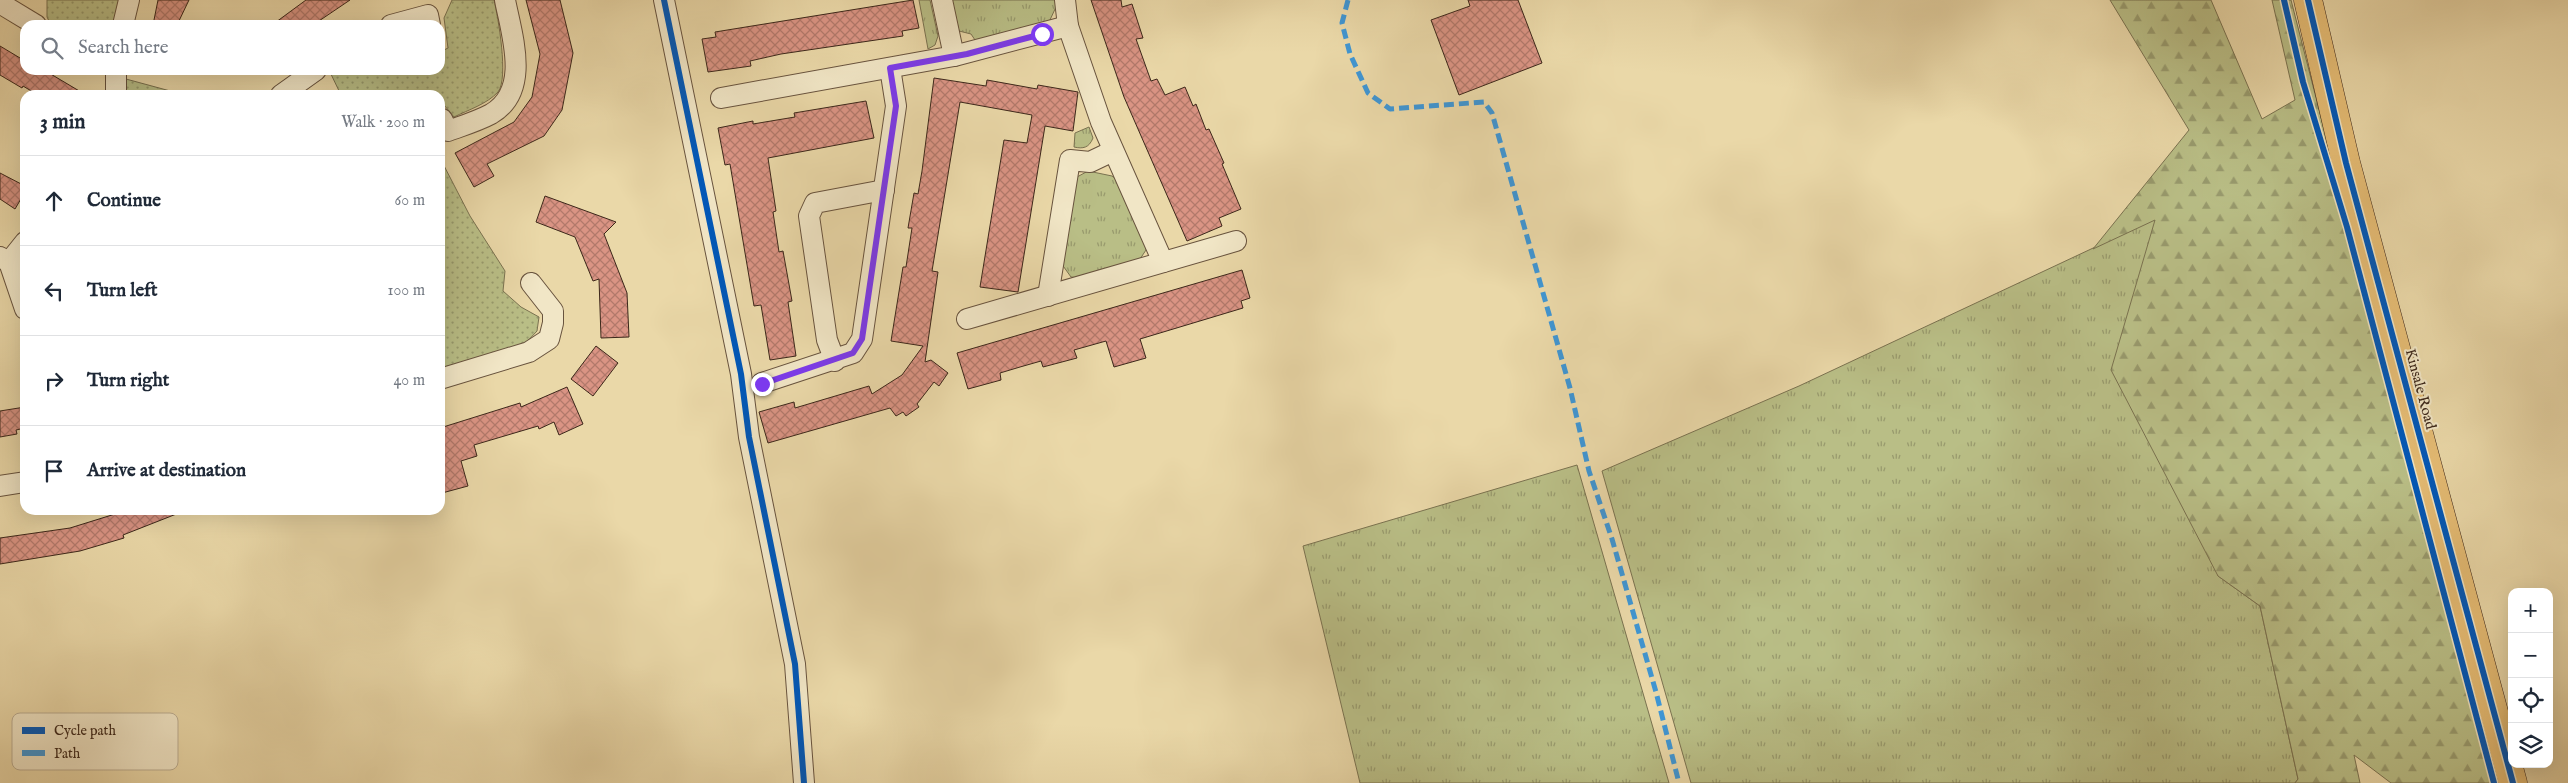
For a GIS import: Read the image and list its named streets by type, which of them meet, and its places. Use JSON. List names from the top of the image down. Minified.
{"streets":{"highway":["Kinsale Road"]},"legend":["Cycle path","Path"],"page":{"search":"Search here","heading":["3 min","Walk · 200 m"],"list":[["Continue","60 m"],["Turn left","100 m"],["Turn right","40 m"],"Arrive at destination"],"map_buttons":["+","−"]}}
